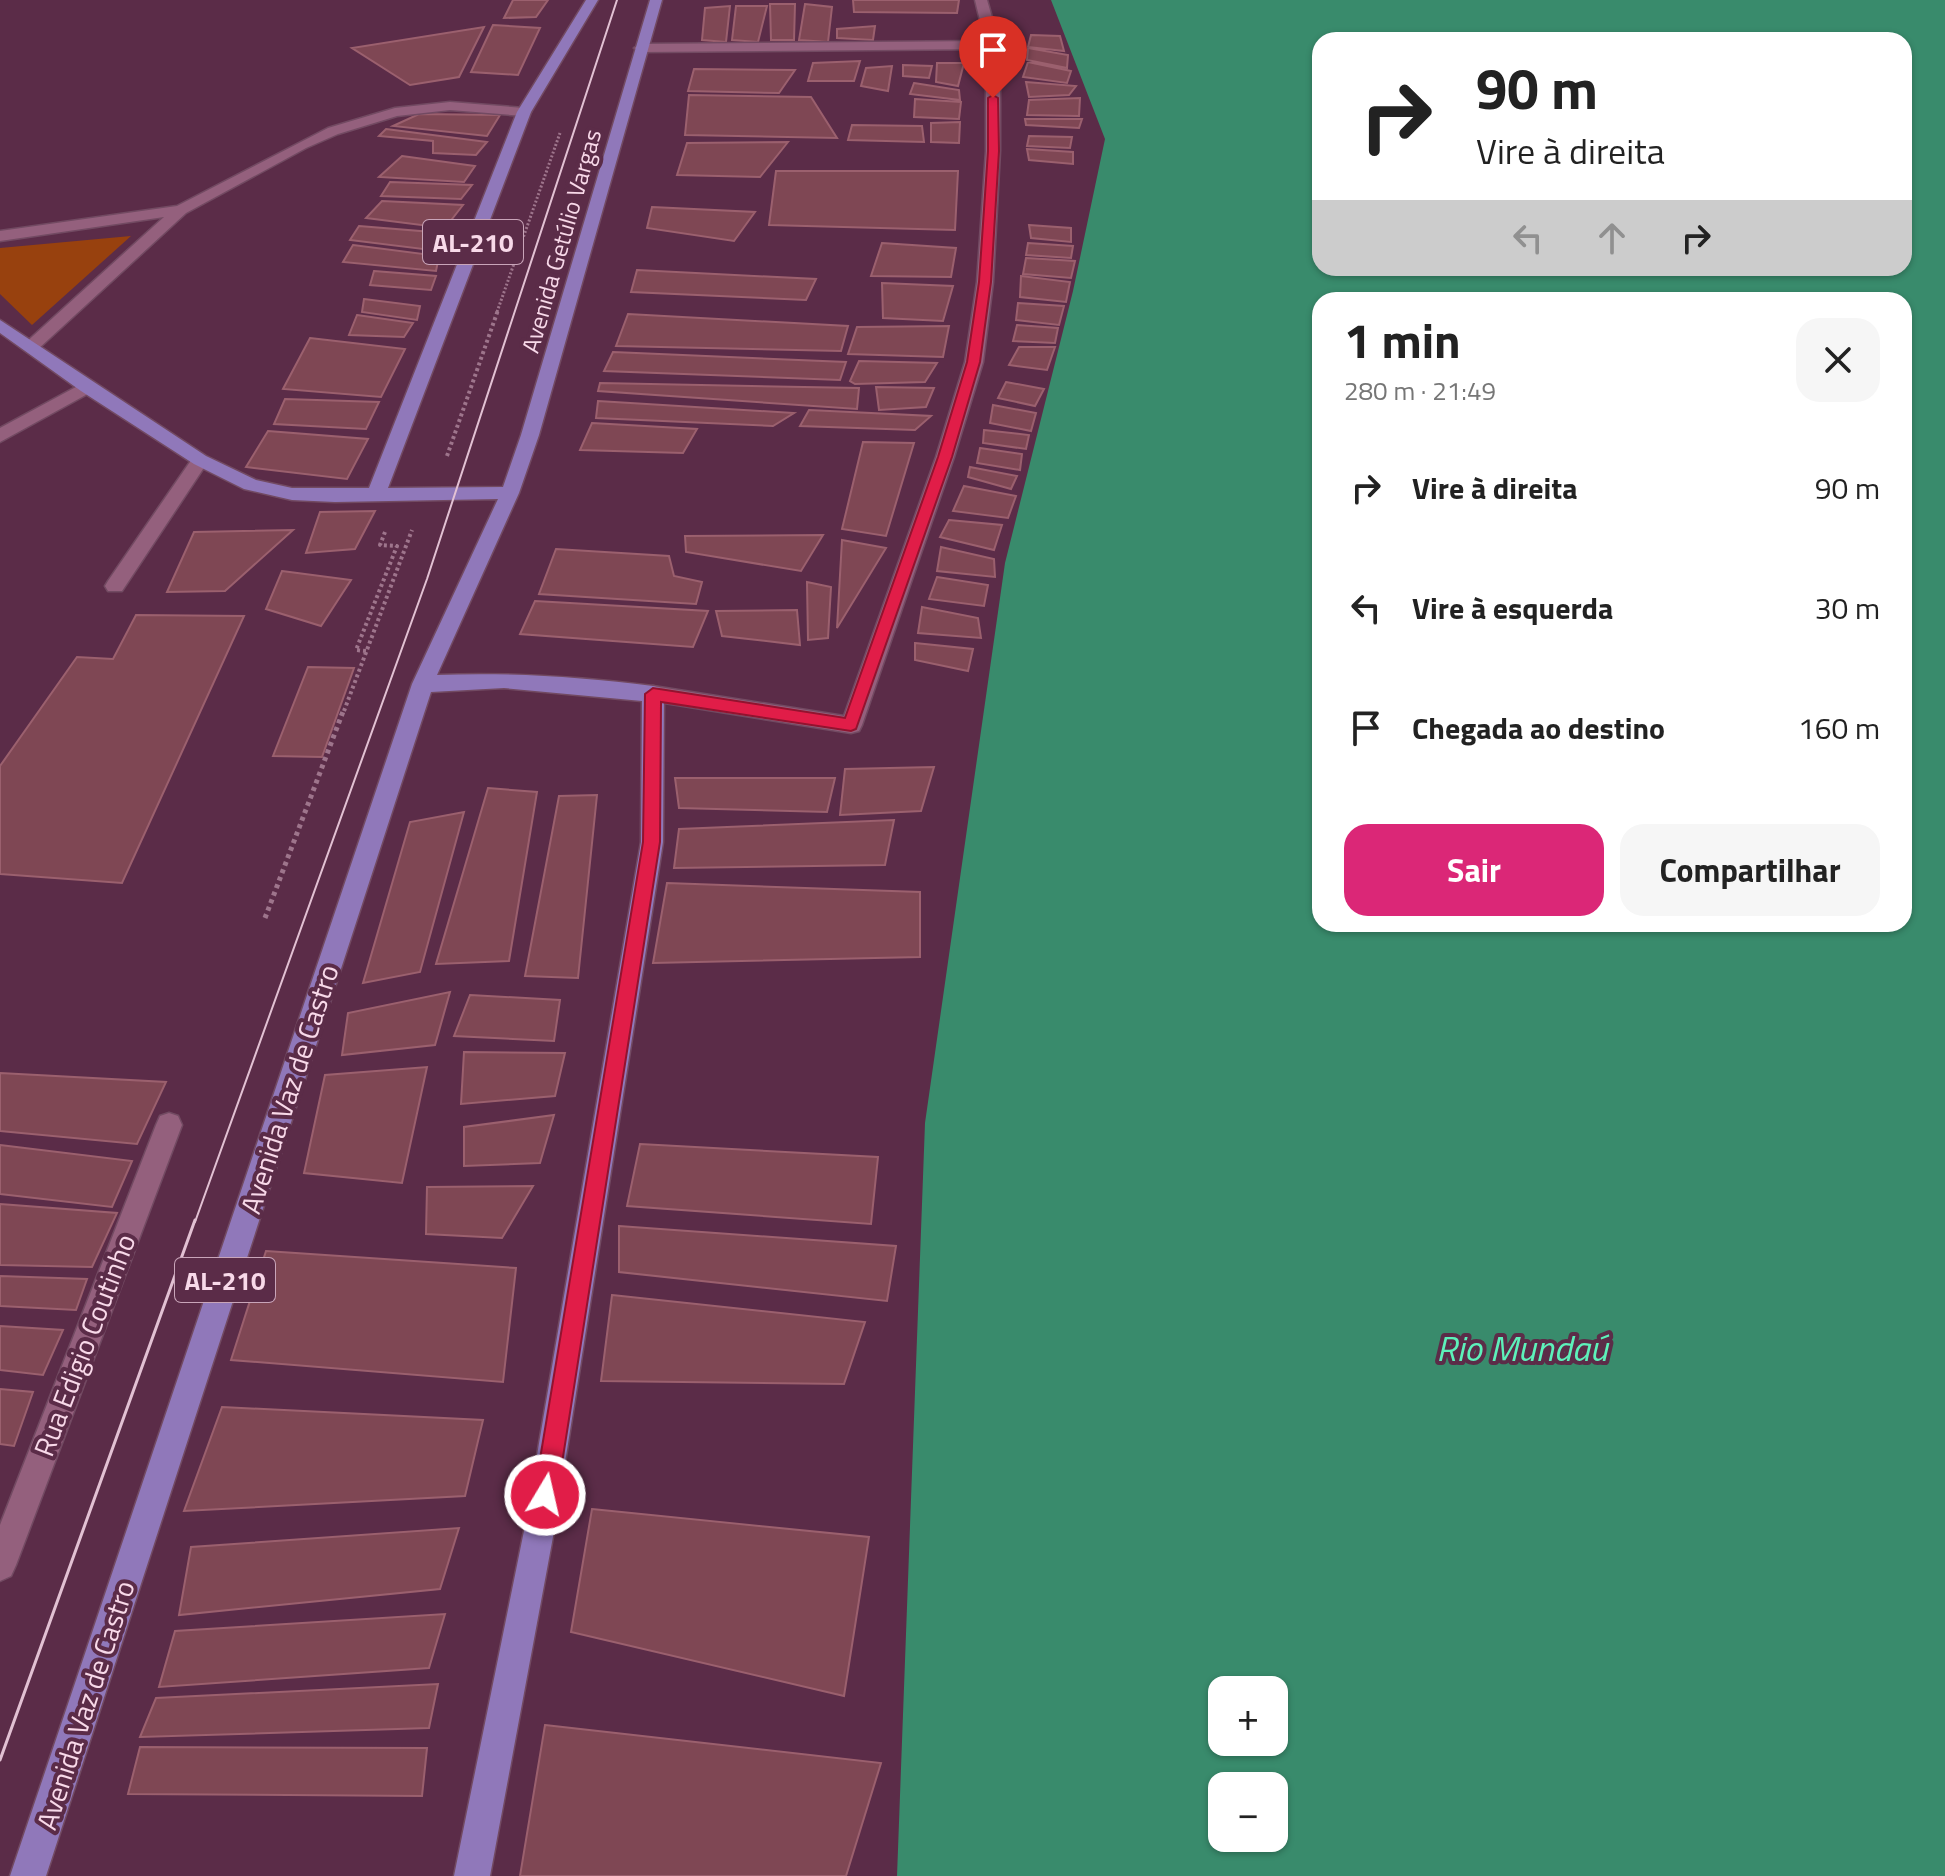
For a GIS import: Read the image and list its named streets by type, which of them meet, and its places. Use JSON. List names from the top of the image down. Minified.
{"streets":{"main road":["Avenida Getúlio Vargas","AL-210","Avenida Vaz de Castro"],"street":["Rua Edigio Coutinho"]},"crossings":[["Avenida Getúlio Vargas","Avenida Vaz de Castro"]],"water":["Rio Mundaú"],"page":{"turn":["90 m","Vire à direita"],"heading":["1 min","280 m · 21:49"],"list":[{"name":"Vire à direita","value":"90 m"},{"name":"Vire à esquerda","value":"30 m"},{"name":"Chegada ao destino","value":"160 m"}],"buttons":["Sair","Compartilhar"],"map_buttons":["+","−"]}}
